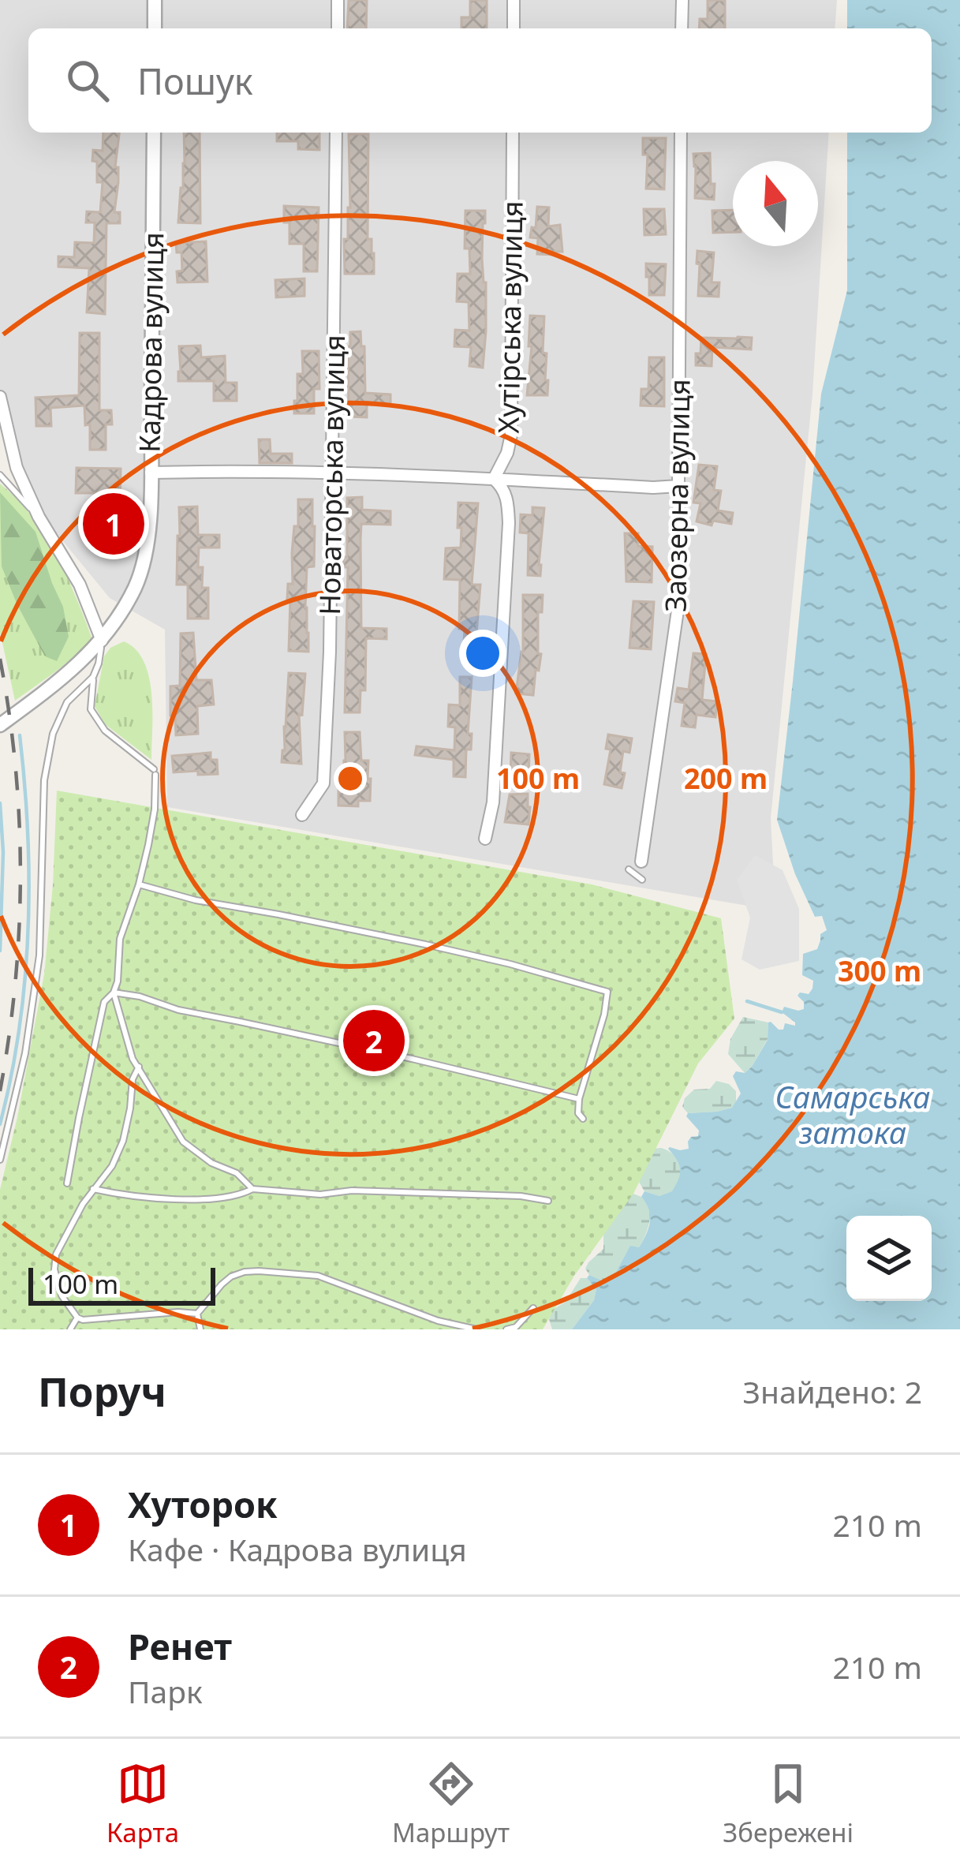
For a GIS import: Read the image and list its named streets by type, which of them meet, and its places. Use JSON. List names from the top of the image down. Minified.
{"streets":{"street":["Хутірська вулиця","Кадрова вулиця","Новаторська вулиця","Заозерна вулиця"]},"water":["Самарська затока"],"scale_bar":"100 m","north":"top","page":{"search":"Пошук","pins":["1","2"],"scale":"100 m","heading":["Поруч","Знайдено: 2"],"list":[{"mark":"1","name":"Хуторок","note":"Кафе · Кадрова вулиця","value":"210 m"},{"mark":"2","name":"Ренет","note":"Парк","value":"210 m"}],"nav":["Карта","Маршрут","Збережені"]},"rings":["100 m","200 m","300 m"]}
